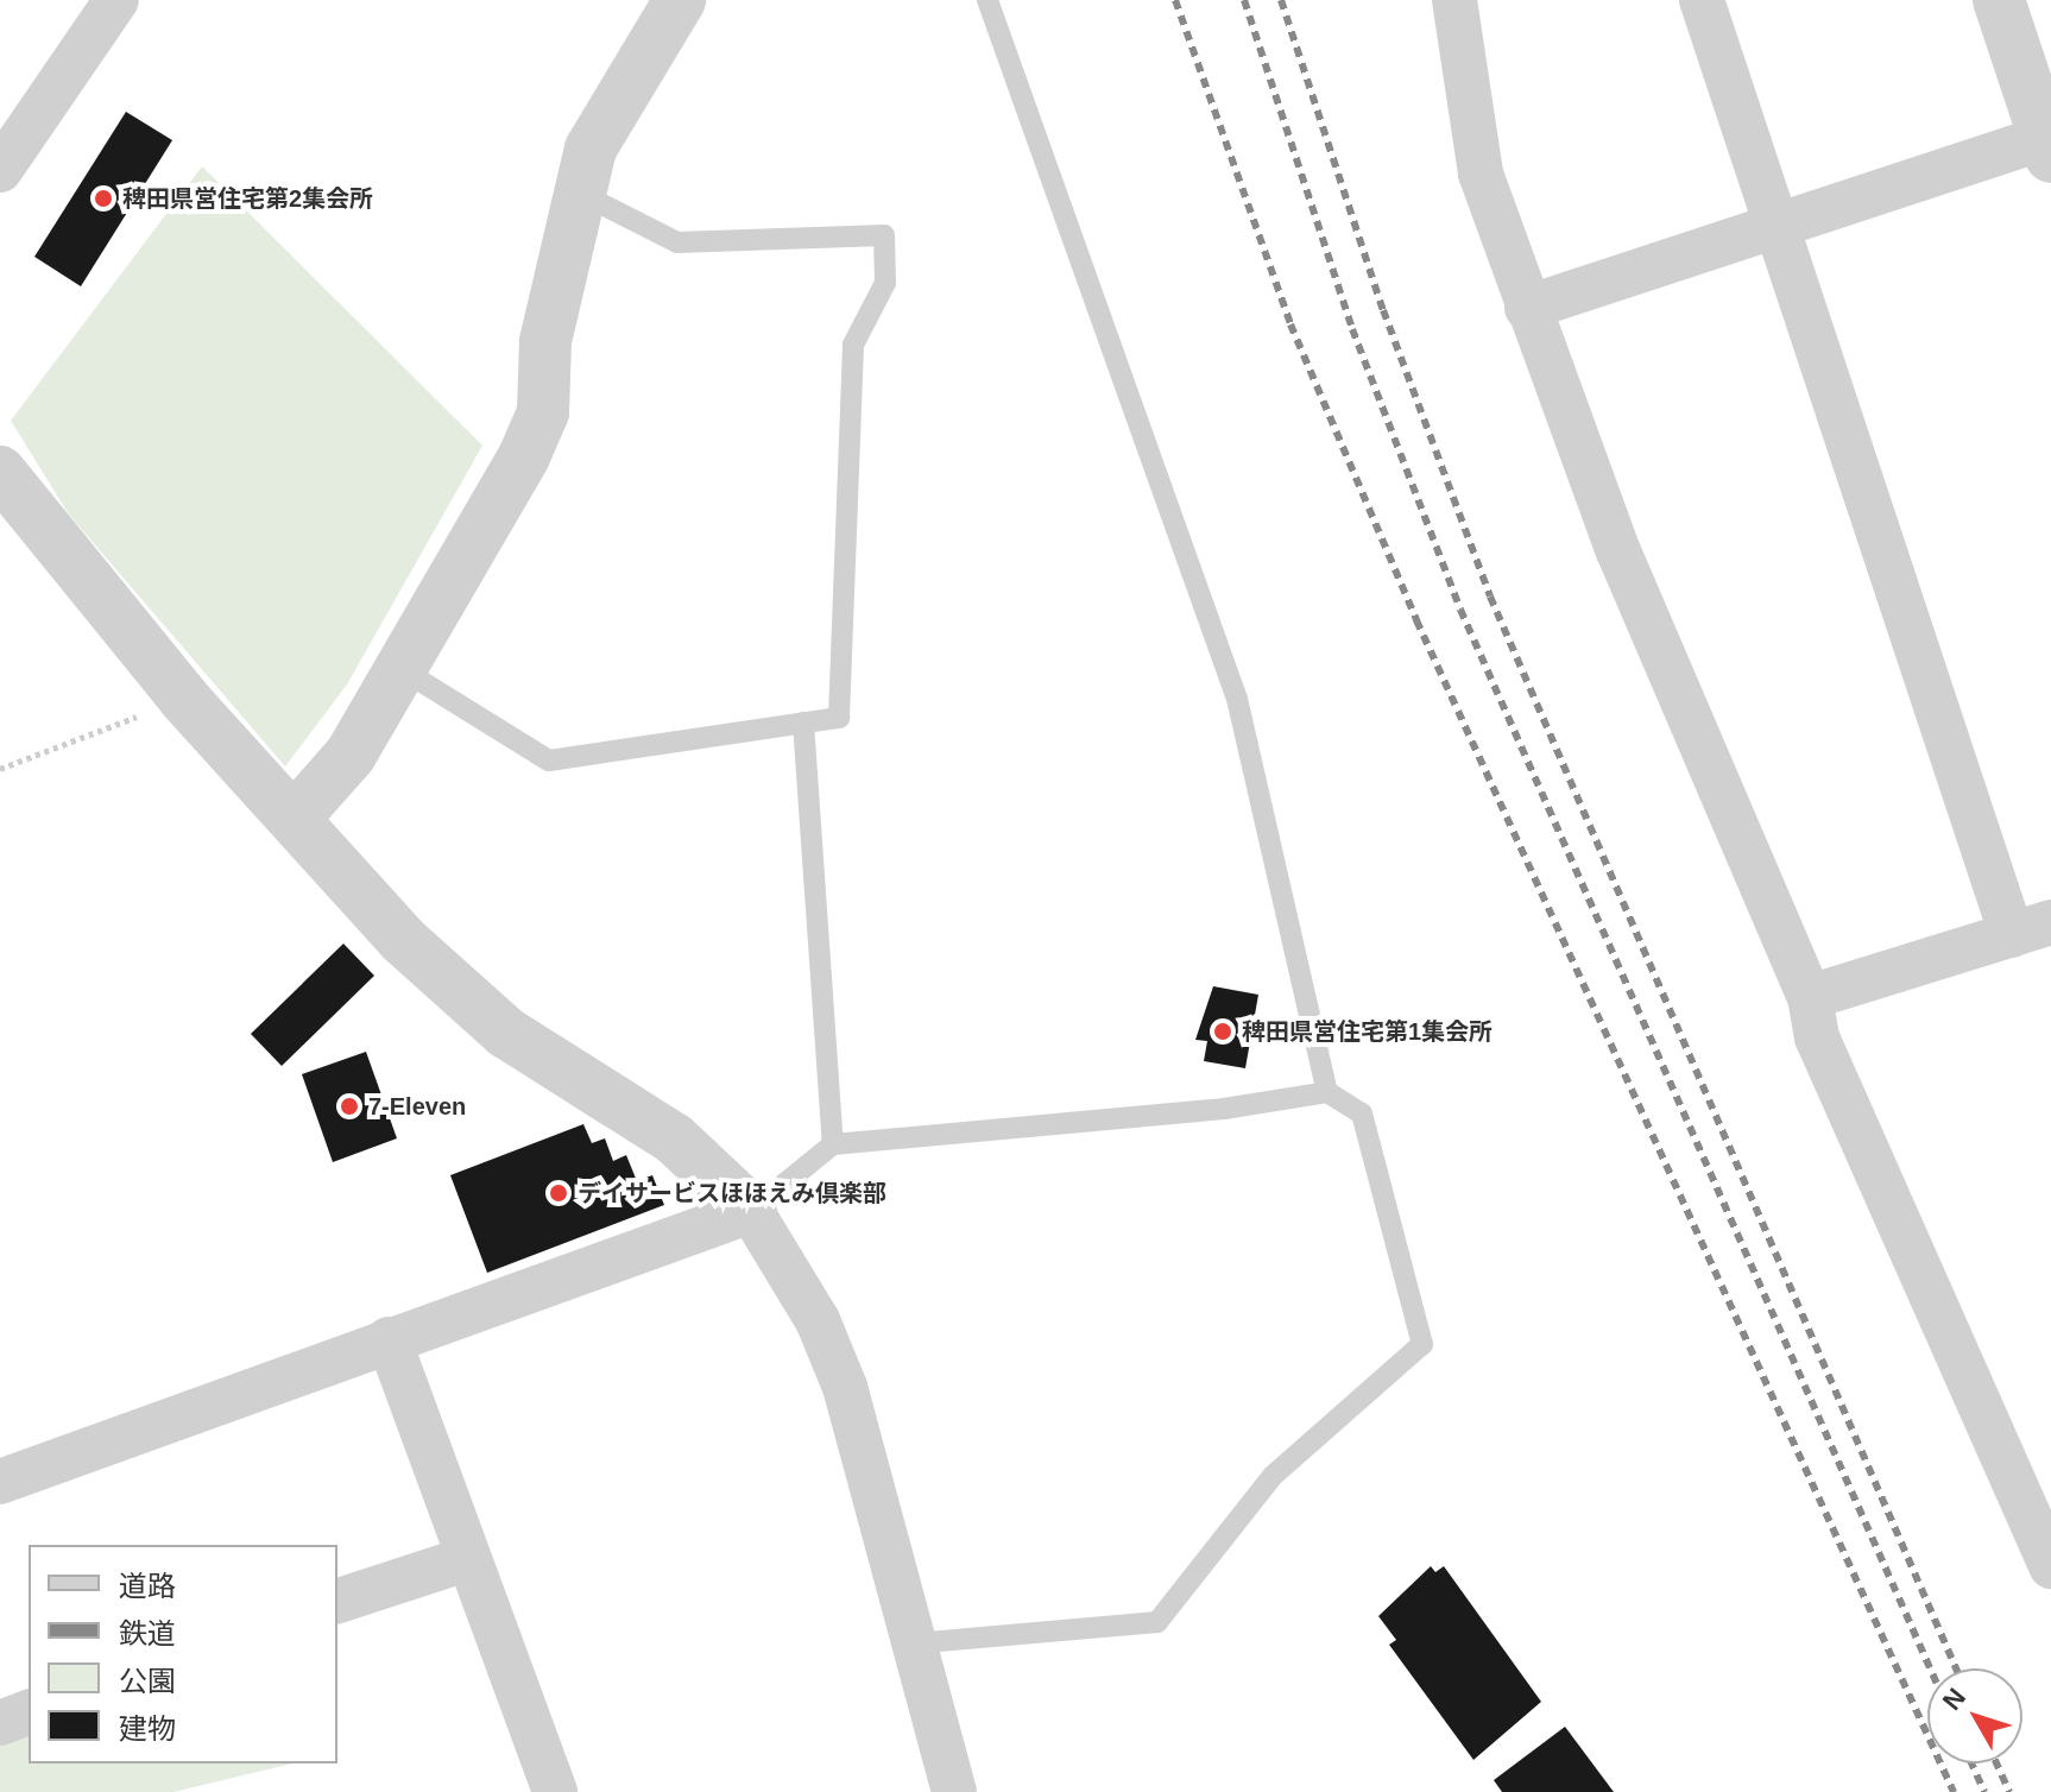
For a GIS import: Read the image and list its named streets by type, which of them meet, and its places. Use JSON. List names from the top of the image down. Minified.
{"places":["稗田県営住宅第2集会所","稗田県営住宅第1集会所","7-Eleven","デイサービスほほえみ倶楽部"],"legend":["道路","鉄道","公園","建物"],"north":"top left"}
